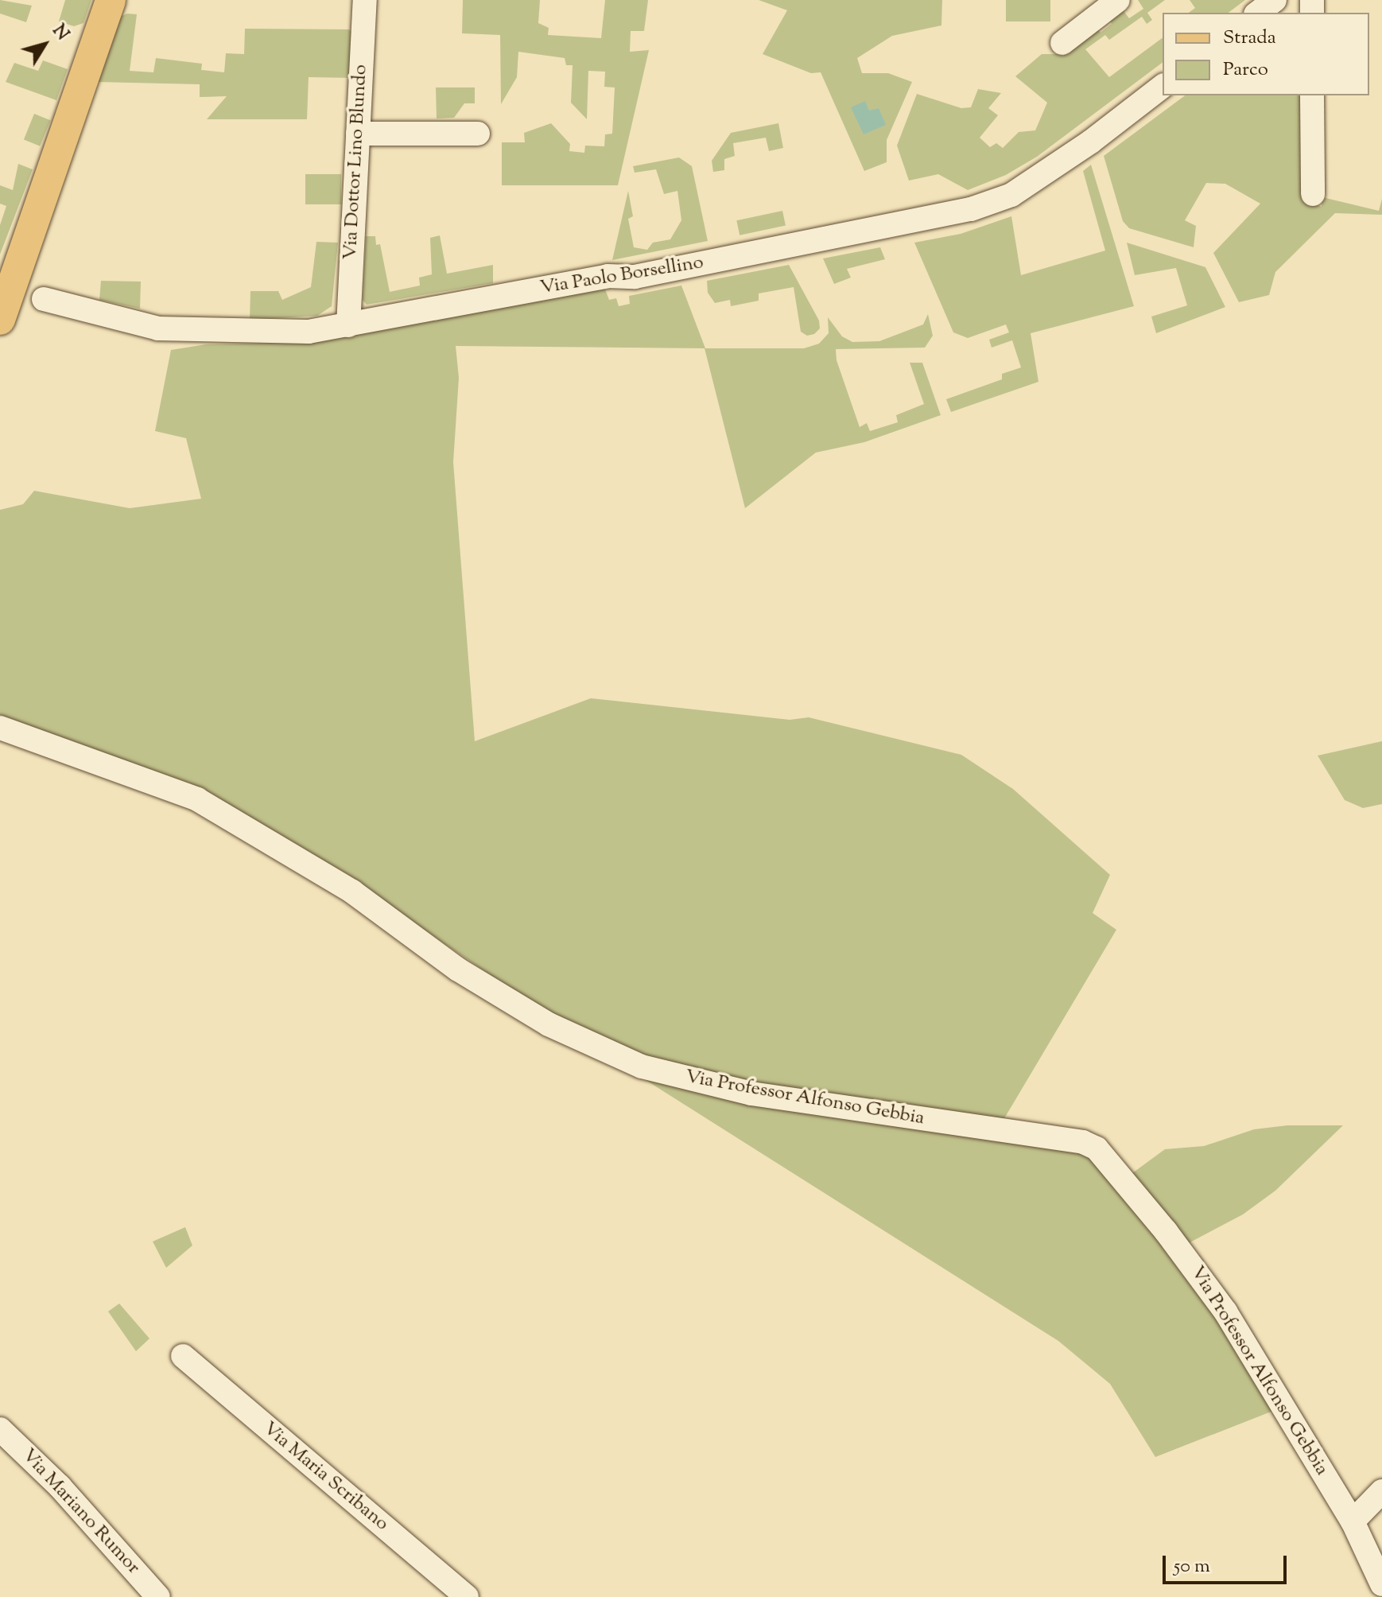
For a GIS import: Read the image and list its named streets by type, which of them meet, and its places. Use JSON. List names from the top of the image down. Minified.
{"streets":{"street":["Via Dottor Lino Blundo","Via Paolo Borsellino","Via Professor Alfonso Gebbia","Via Maria Scribano","Via Mariano Rumor"]},"crossings":[["Via Dottor Lino Blundo","Via Paolo Borsellino"]],"legend":["Strada","Parco"],"scale_bar":"50 m","north":"top right"}
